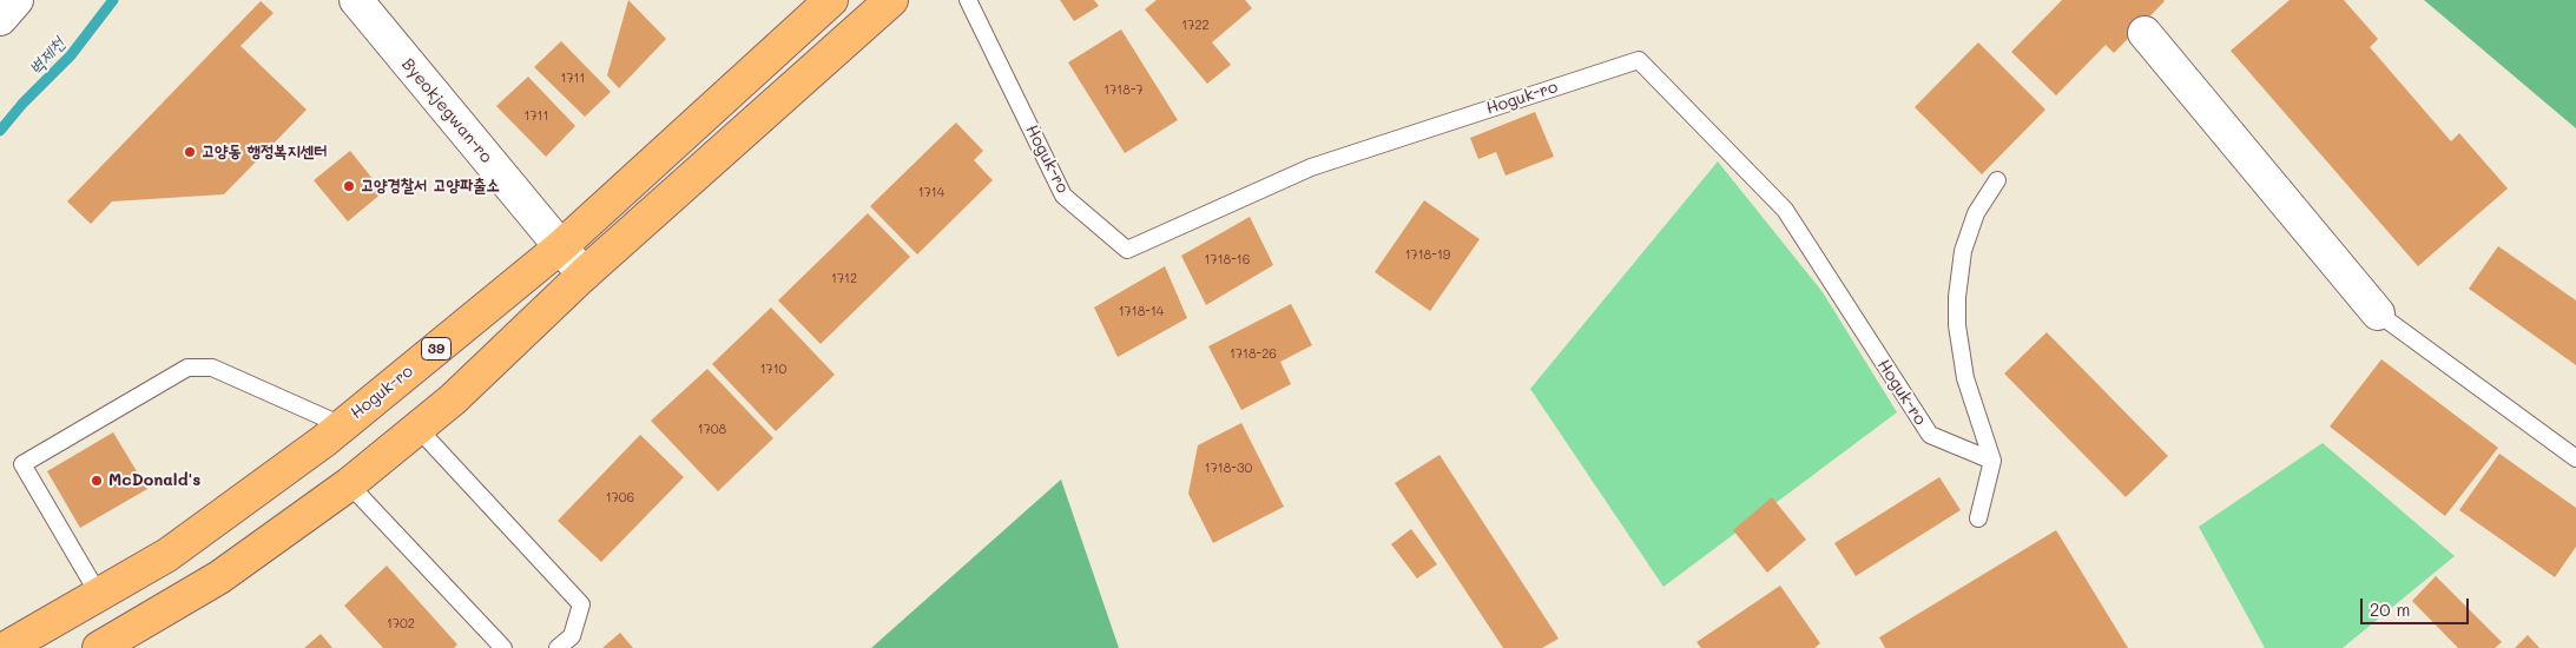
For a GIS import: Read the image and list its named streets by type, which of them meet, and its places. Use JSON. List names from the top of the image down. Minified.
{"streets":{"main road":["Hoguk-ro","39"],"street":["Byeokjegwan-ro"]},"crossings":[["Hoguk-ro","Byeokjegwan-ro"]],"water":["벽제천"],"places":["고양동 행정복지센터","고양경찰서 고양파출소","McDonald's"],"house_numbers":["1722","1711","1718-7","1711","1714","1718-19","1718-16","1712","1718-14","1718-26","1710","1708","1718-30","1706","1702"],"scale_bar":"20 m"}
